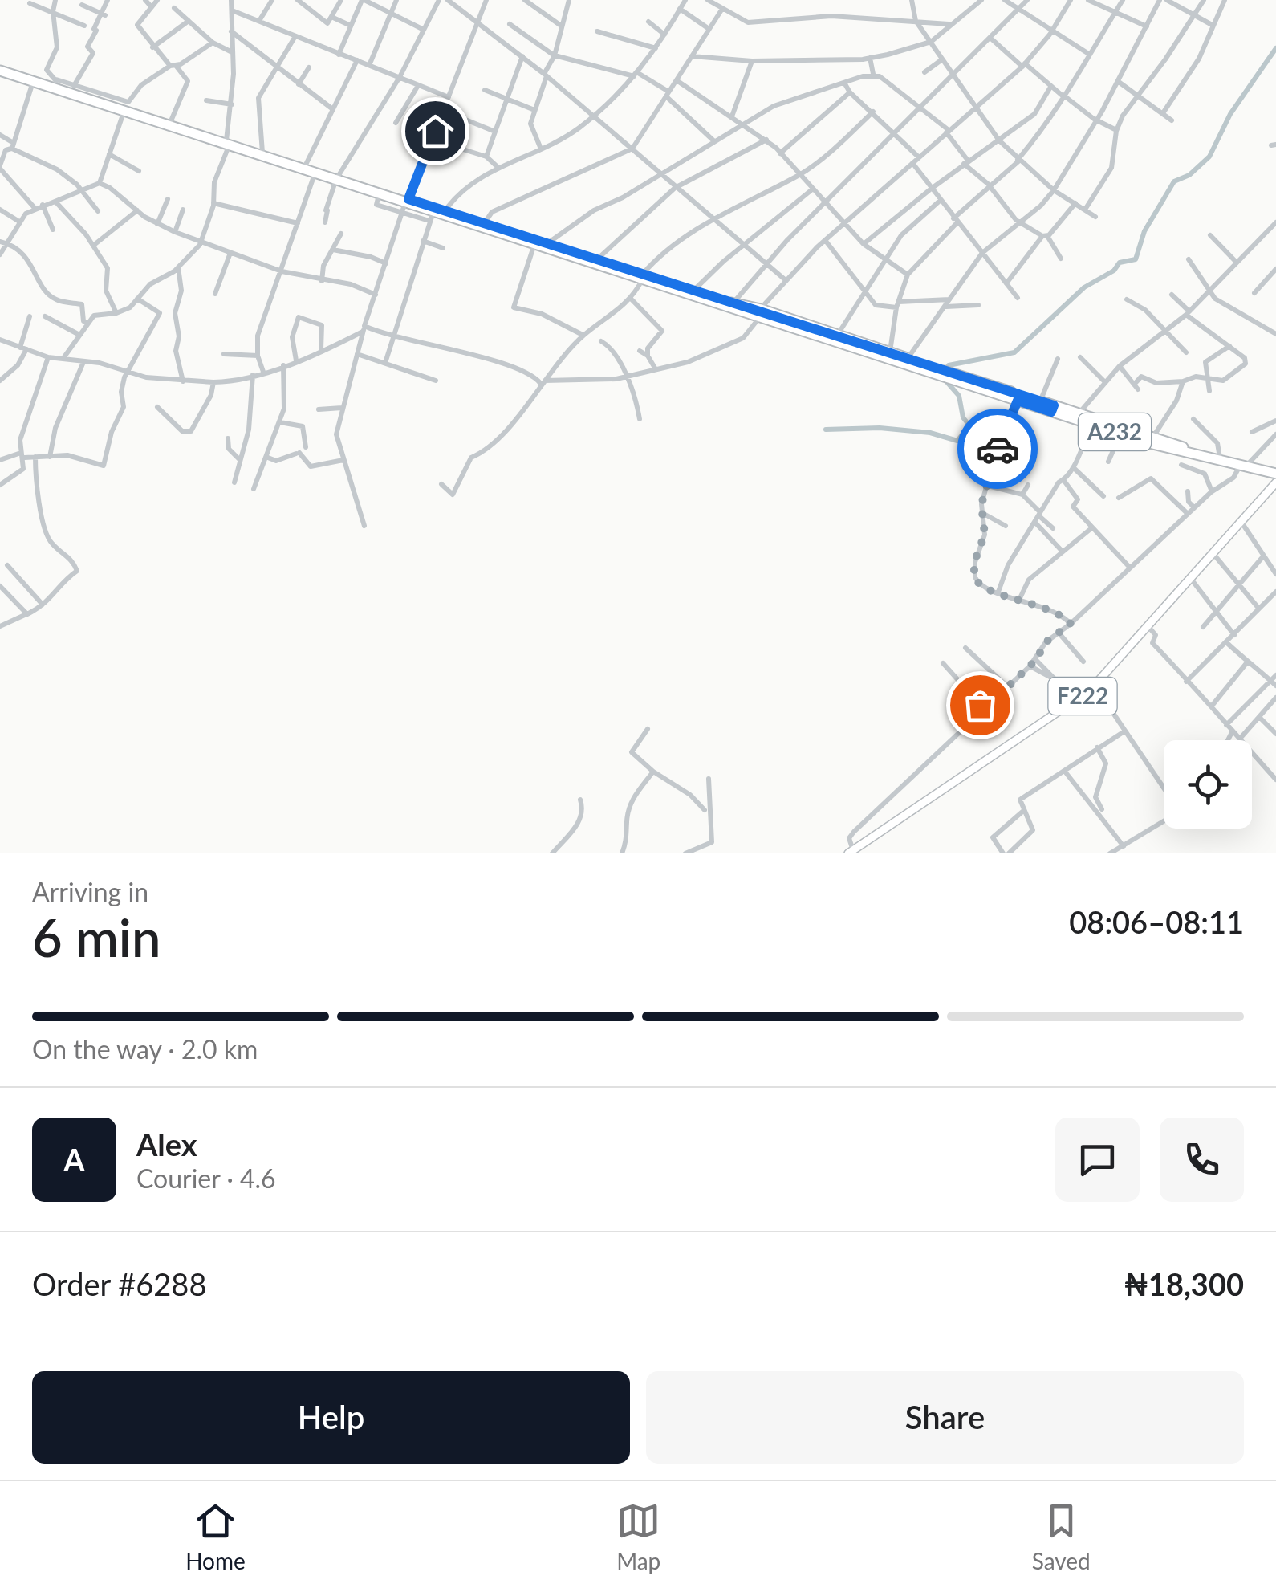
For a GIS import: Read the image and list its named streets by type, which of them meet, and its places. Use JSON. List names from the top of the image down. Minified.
{"streets":{"highway":["A232"],"main road":["F222"]},"crossings":[["A232","F222"]],"page":{"heading":["6 min","Arriving in","08:06–08:11"],"panel":["Alex","Courier · 4.6","Order #6288","₦18,300"],"bar":"On the way · 2.0 km","round":"A","buttons":["Help","Share"],"tabs":["Home","Map","Saved"]}}
